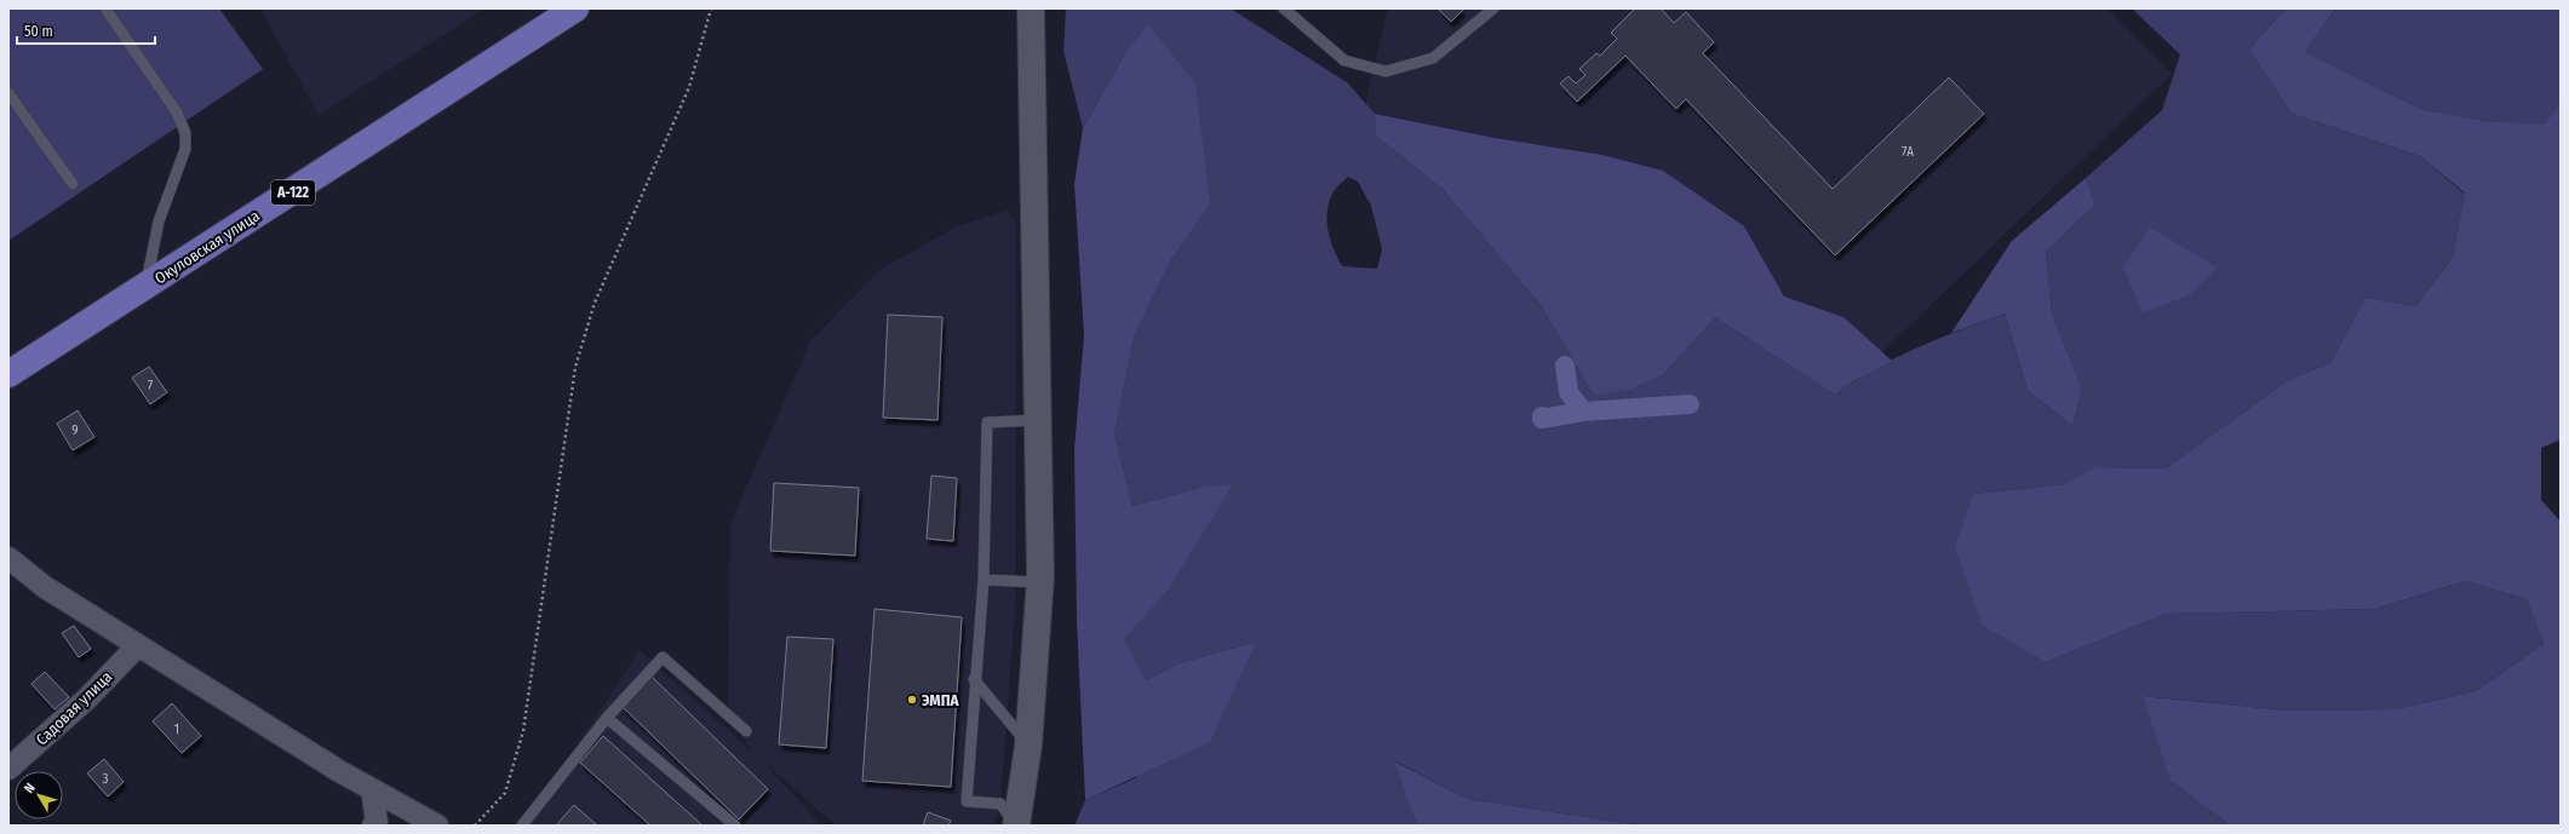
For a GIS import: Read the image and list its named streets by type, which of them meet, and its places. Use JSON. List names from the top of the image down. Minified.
{"streets":{"main road":["А-122","Окуловская улица"],"street":["Садовая улица"]},"places":["ЭМПА"],"house_numbers":["7А","7","9","1","3"],"scale_bar":"50 m","north":"top left"}
